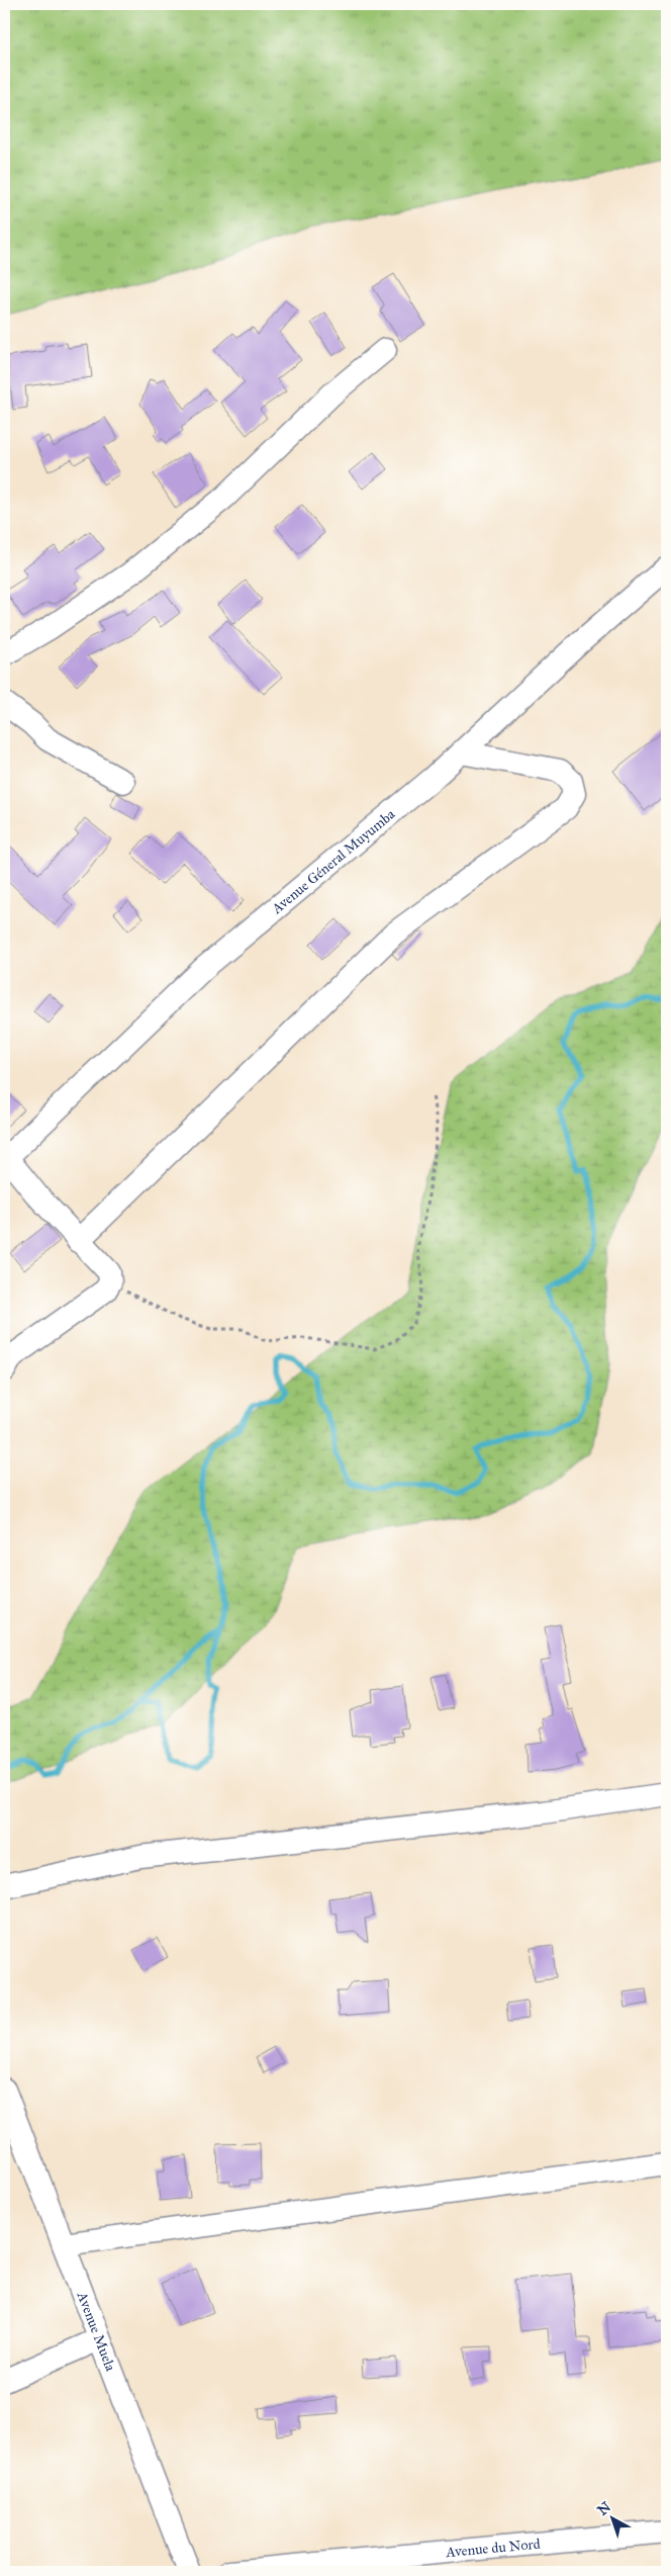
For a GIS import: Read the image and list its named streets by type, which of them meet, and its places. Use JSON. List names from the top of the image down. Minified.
{"streets":{"street":["Avenue Géneral Muyumba","Avenue Muela","Avenue du Nord"]},"north":"top left"}
